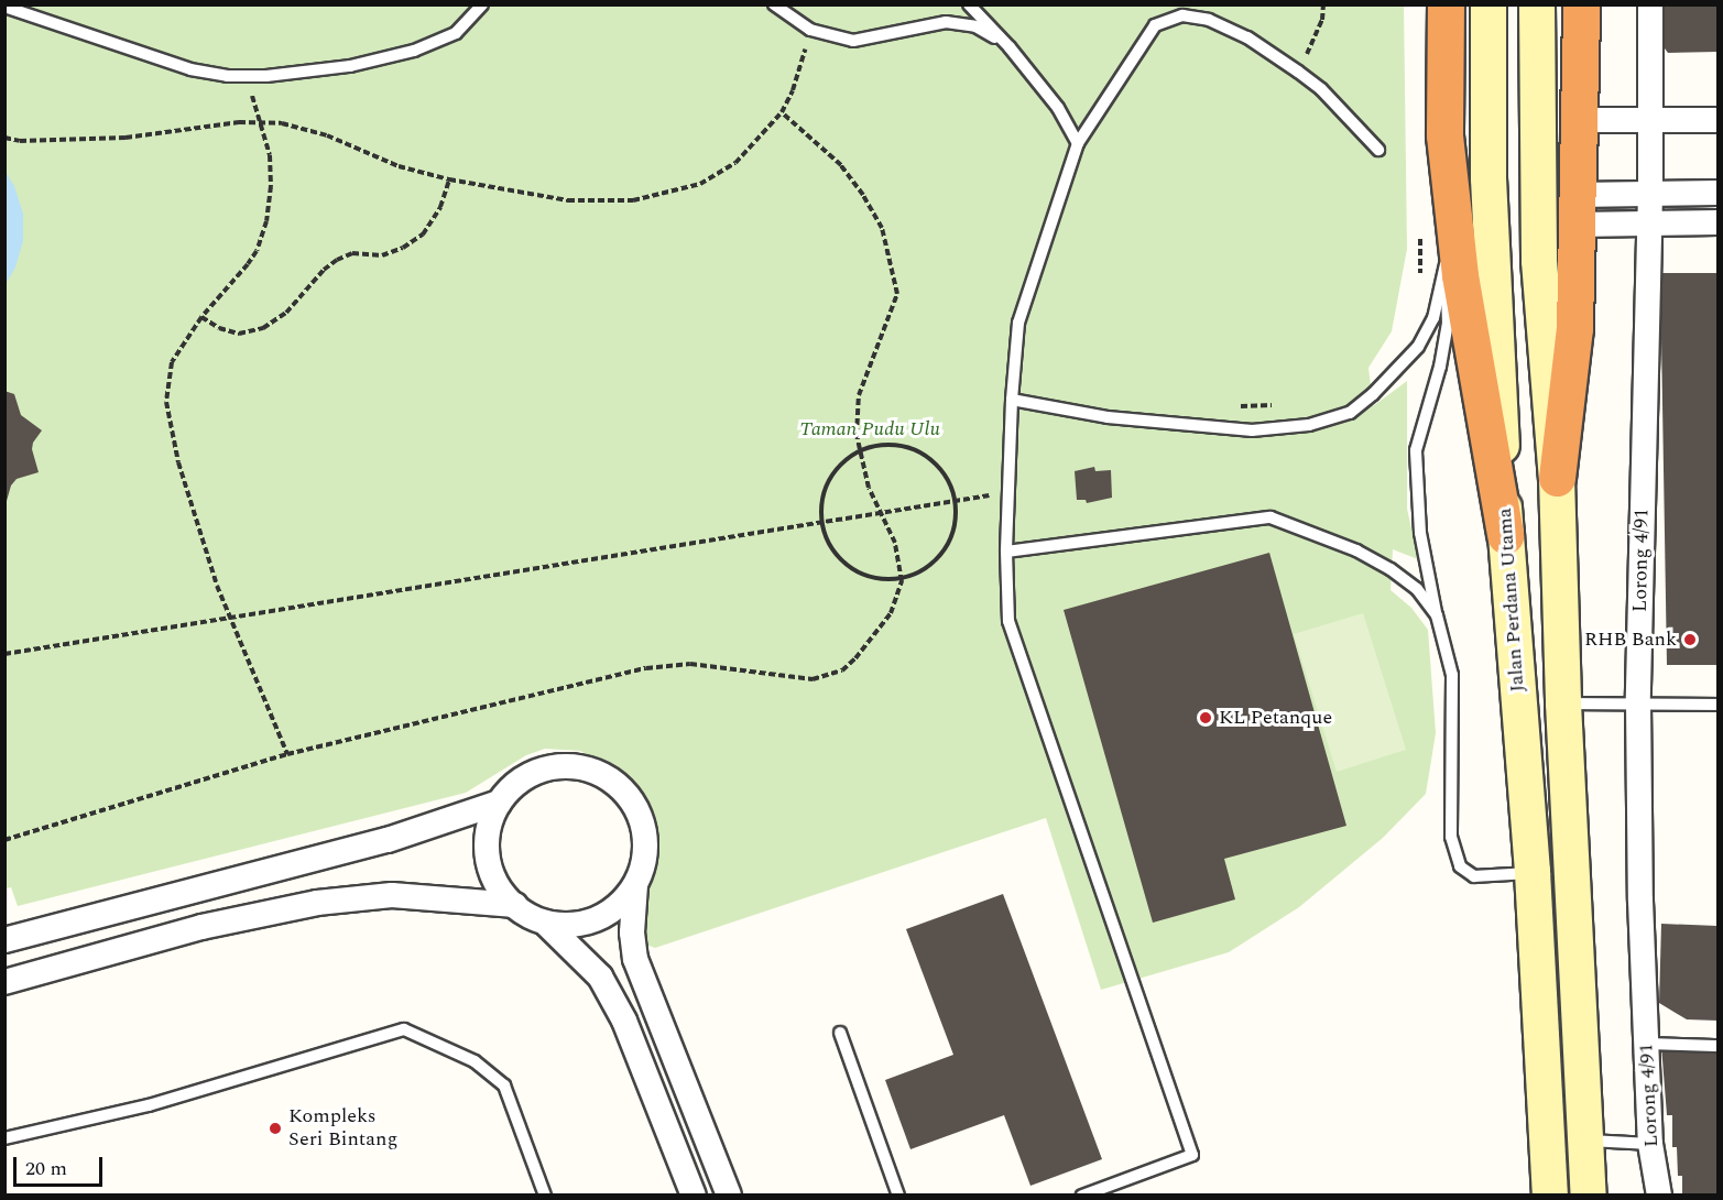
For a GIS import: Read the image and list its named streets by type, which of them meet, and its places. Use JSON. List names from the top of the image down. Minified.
{"streets":{"street":["Lorong 4/91","Jalan Perdana Utama"]},"parks":["Taman Pudu Ulu"],"places":["RHB Bank","KL Petanque","Kompleks Seri Bintang"],"scale_bar":"20 m"}
